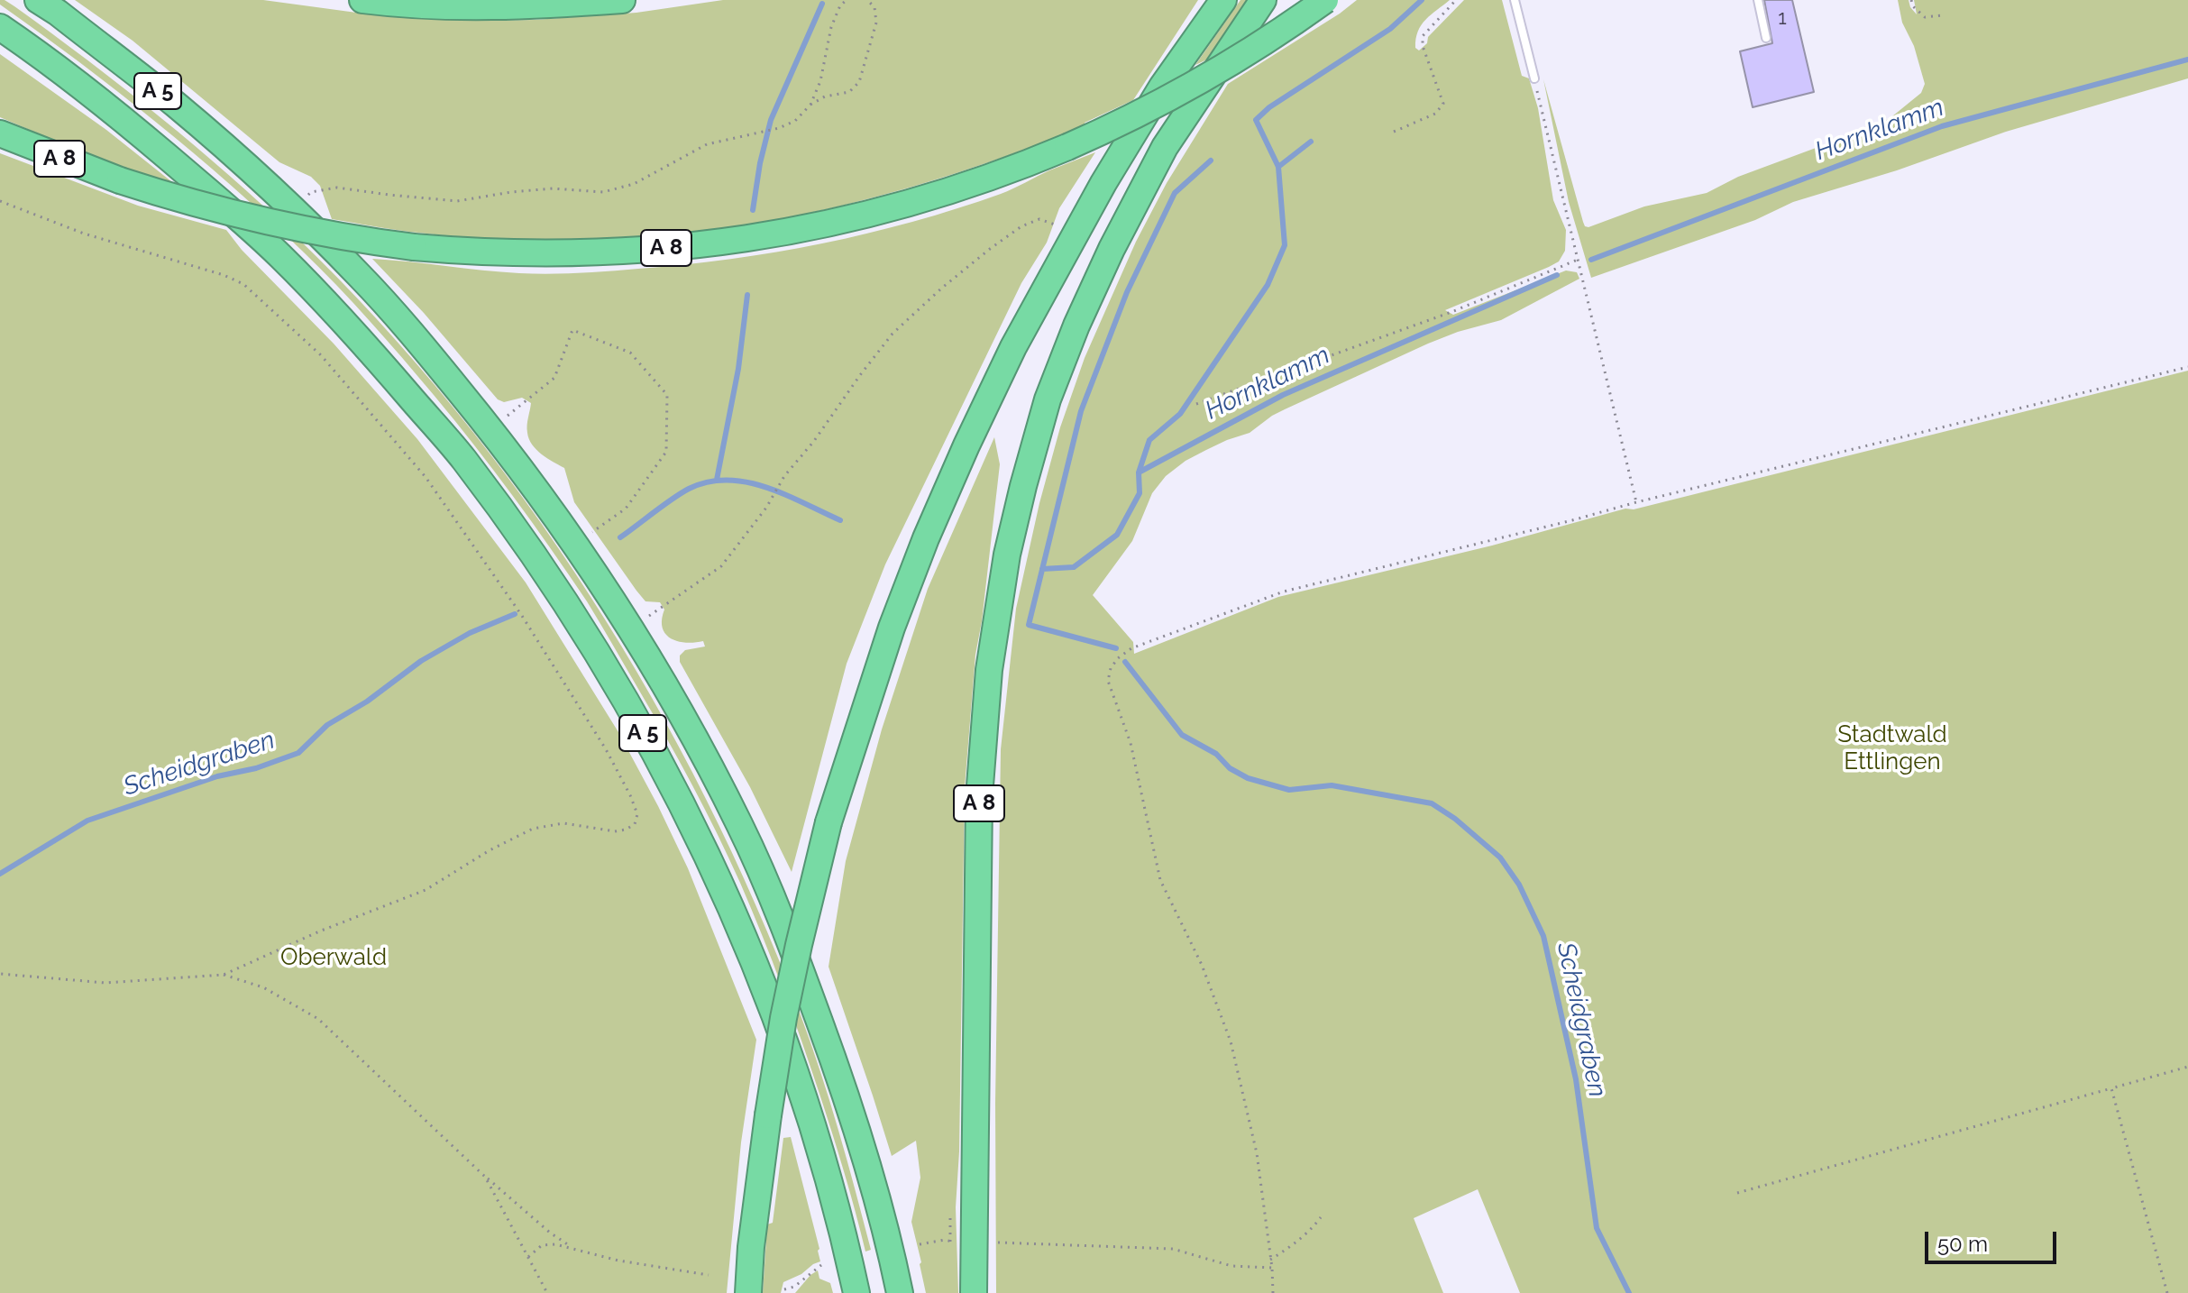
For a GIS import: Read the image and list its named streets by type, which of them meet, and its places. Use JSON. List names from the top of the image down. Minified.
{"streets":{"highway":["A 5","A 8"]},"water":["Hornklamm","Scheidgraben"],"parks":["Stadtwald Ettlingen","Oberwald"],"house_numbers":["1"],"scale_bar":"50 m"}
